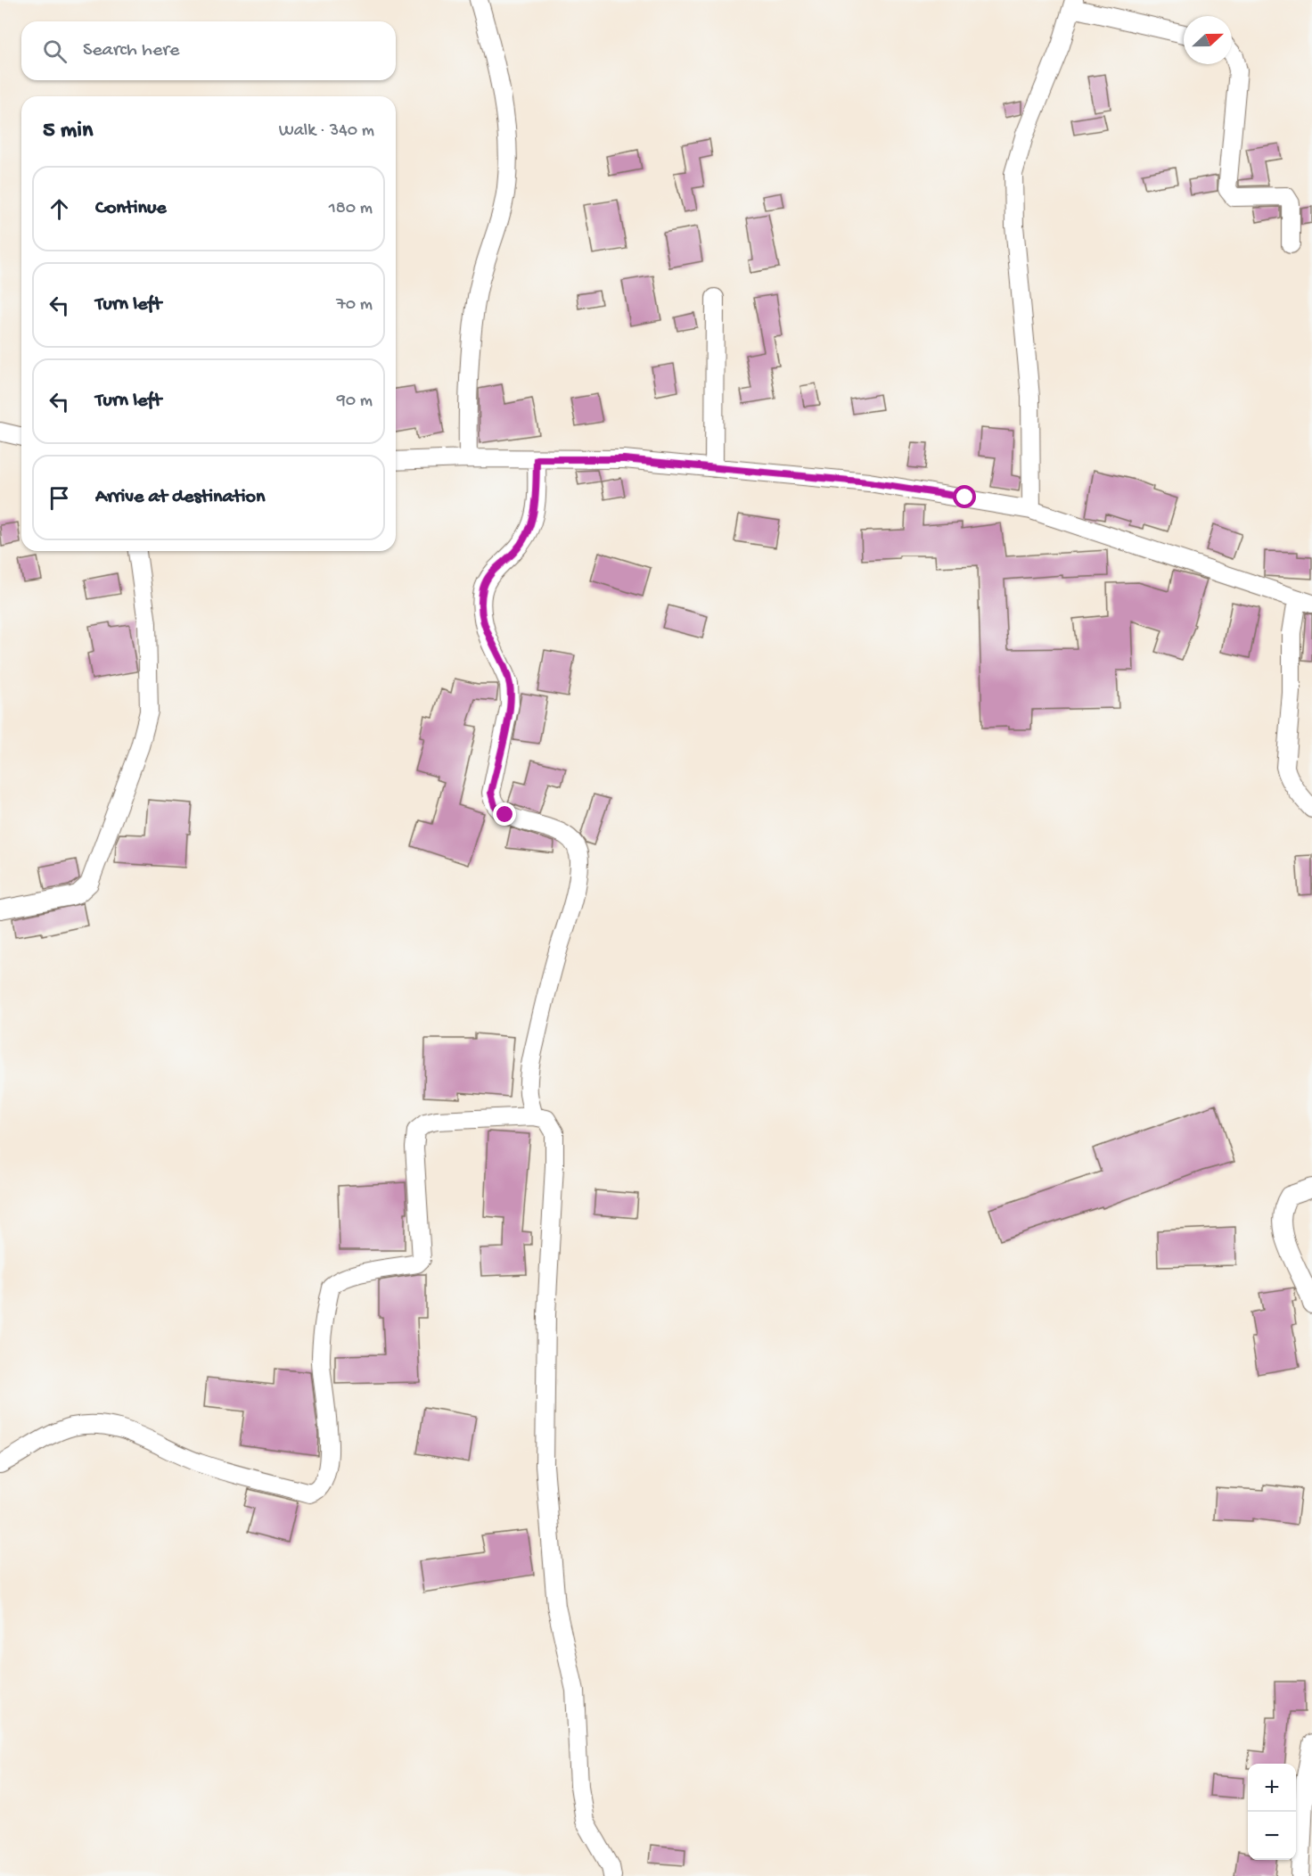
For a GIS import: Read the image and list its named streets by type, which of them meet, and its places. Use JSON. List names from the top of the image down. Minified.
{"north":"right","page":{"search":"Search here","heading":["5 min","Walk · 340 m"],"list":[["Continue","180 m"],["Turn left","70 m"],["Turn left","90 m"],"Arrive at destination"],"map_buttons":["+","−"]}}
